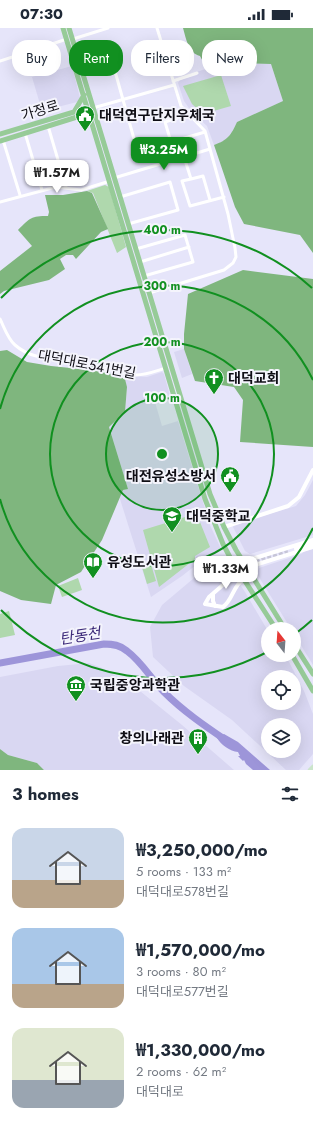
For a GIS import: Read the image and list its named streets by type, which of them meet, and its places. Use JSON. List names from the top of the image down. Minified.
{"streets":{"main road":["가정로"],"street":["대덕대로541번길"]},"water":["탄동천"],"places":{"public building":["대덕연구단지우체국","대전유성소방서"],"church":["대덕교회"],"school or university":["대덕중학교"],"library":["유성도서관"],"museum":["국립중앙과학관"],"building":["창의나래관"]},"north":"top","page":{"status":"07:30","chip":["Buy","Rent","Filters","New"],"price":["₩3.25M","₩1.57M","₩1.33M"],"heading":"3 homes","list":[{"name":"₩3,250,000/mo","note":"5 rooms · 133 m² · 대덕대로578번길"},{"name":"₩1,570,000/mo","note":"3 rooms · 80 m² · 대덕대로577번길"},{"name":"₩1,330,000/mo","note":"2 rooms · 62 m² · 대덕대로"}]},"rings":["400 m","300 m","200 m","100 m"]}
